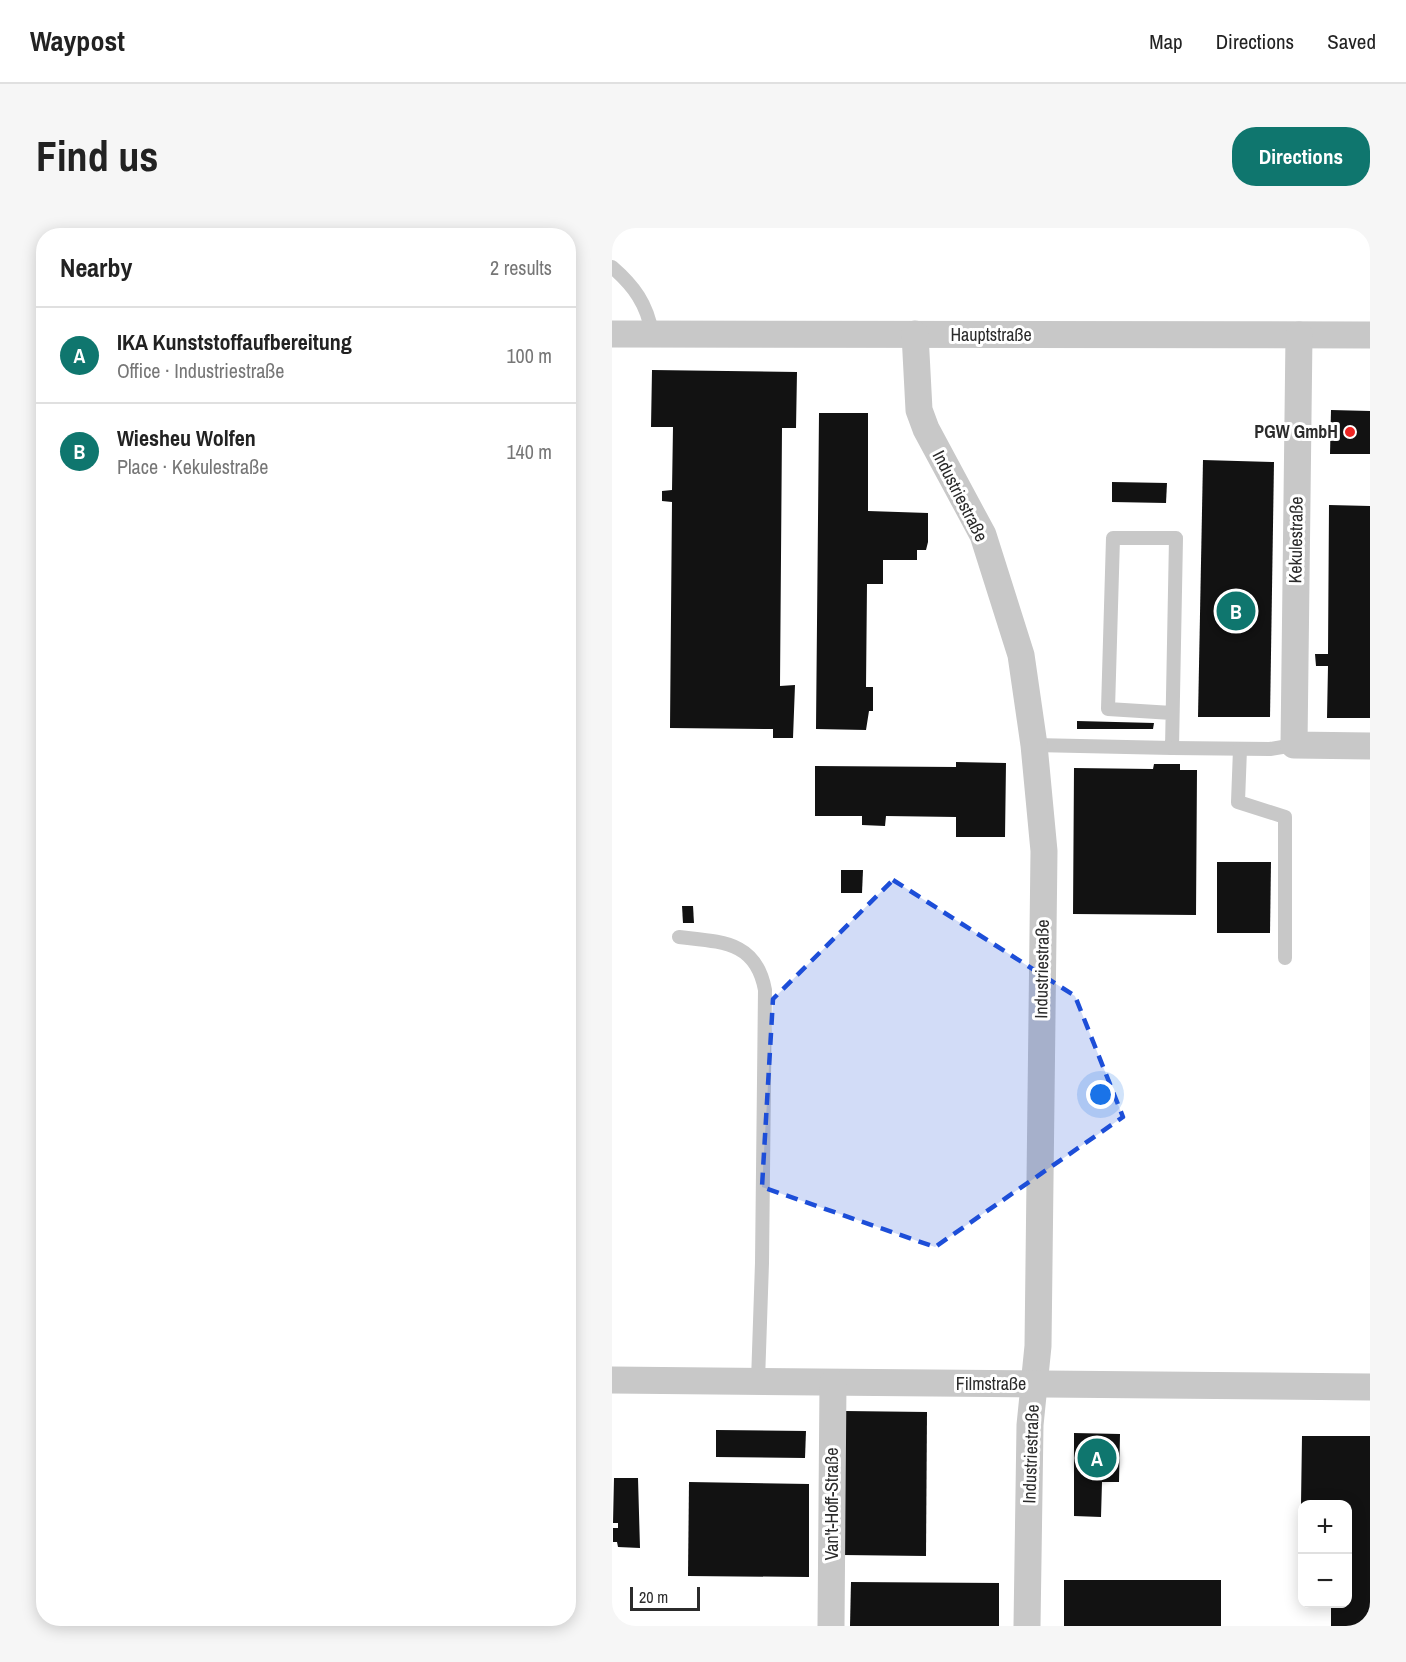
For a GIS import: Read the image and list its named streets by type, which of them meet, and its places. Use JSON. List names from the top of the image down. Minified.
{"streets":{"street":["Hauptstraße","Industriestraße","Kekulestraße","Filmstraße","Van't-Hoff-Straße"]},"crossings":[["Hauptstraße","Industriestraße"],["Hauptstraße","Kekulestraße"],["Industriestraße","Filmstraße"],["Filmstraße","Van't-Hoff-Straße"]],"places":["PGW GmbH"],"scale_bar":"20 m","page":{"header":"Waypost","nav":["Map","Directions","Saved"],"buttons":"Directions","title":"Find us","heading":["Nearby","2 results"],"list":[{"mark":"A","name":"IKA Kunststoffaufbereitung","note":"Office · Industriestraße","value":"100 m"},{"mark":"B","name":"Wiesheu Wolfen","note":"Place · Kekulestraße","value":"140 m"}],"pins":["B","A"],"map_buttons":["+","−"],"scale":"20 m"}}
